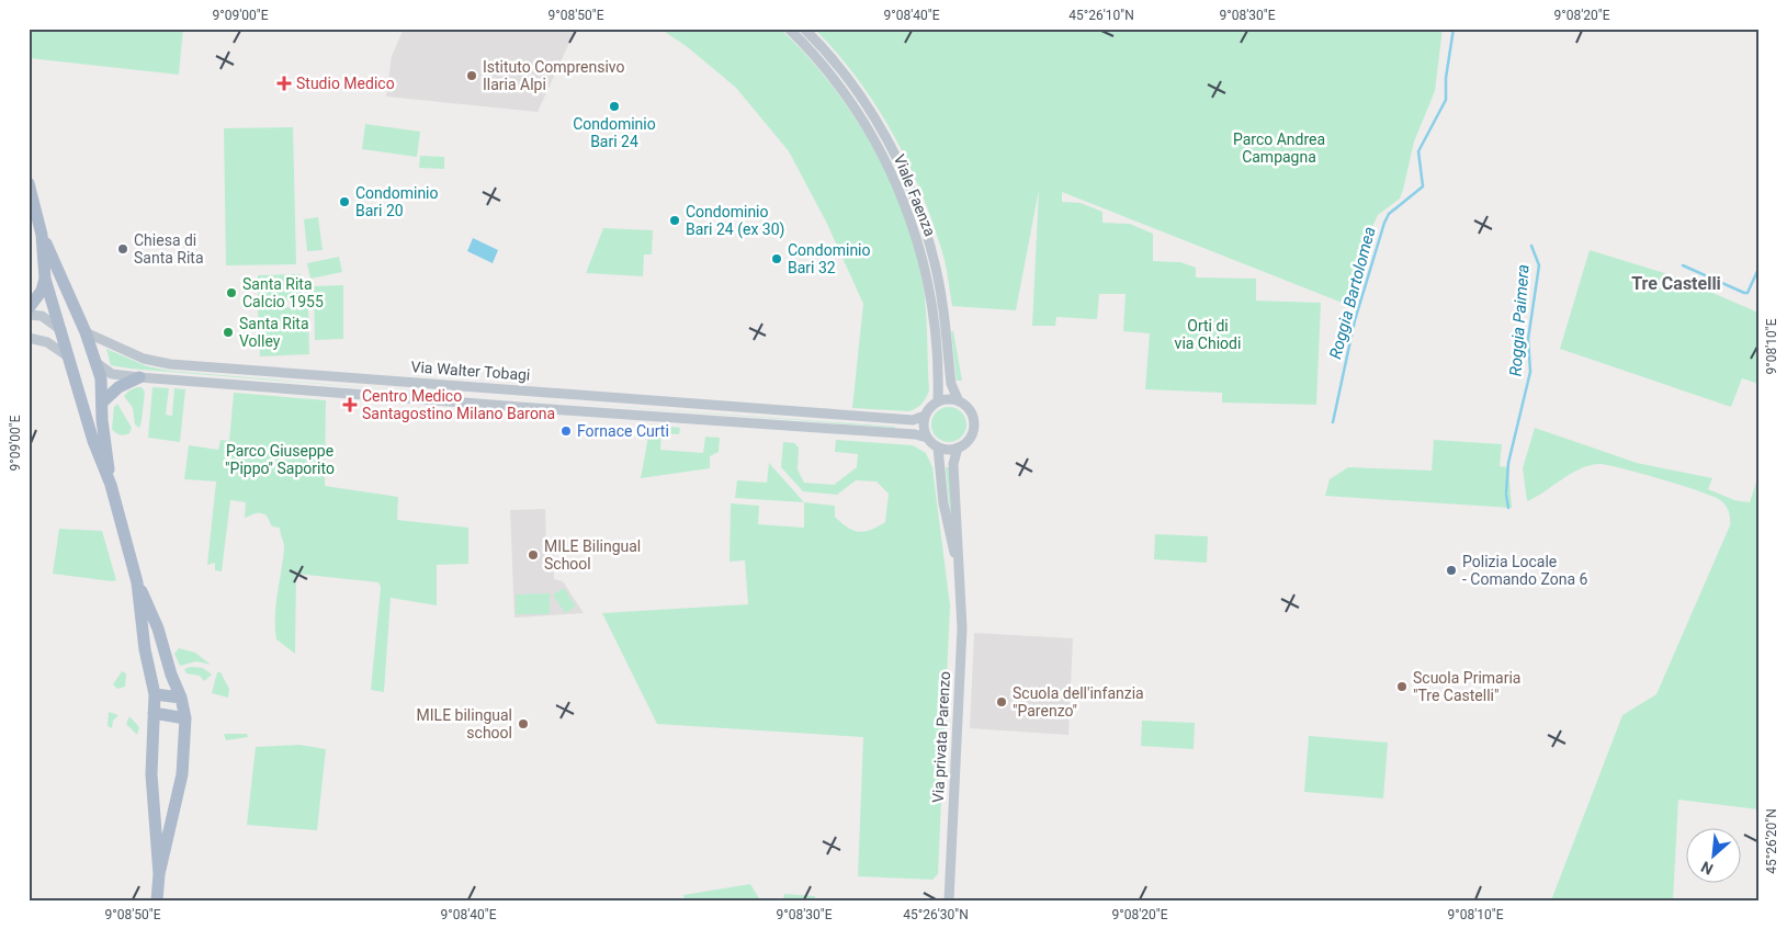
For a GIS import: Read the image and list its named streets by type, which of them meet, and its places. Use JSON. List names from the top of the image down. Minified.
{"streets":{"street":["Viale Faenza","Via Walter Tobagi","Via privata Parenzo"]},"crossings":[["Viale Faenza","Via Walter Tobagi"],["Viale Faenza","Via privata Parenzo"],["Via Walter Tobagi","Via privata Parenzo"]],"districts":["Tre Castelli"],"water":["Roggia Bartolomea","Roggia Paimera"],"parks":["Parco Andrea Campagna","Orti di via Chiodi","Parco Giuseppe \"Pippo\" Saporito"],"places":{"other":["Istituto Comprensivo Ilaria Alpi","Condominio Bari 24","Condominio Bari 20","Condominio Bari 24 (ex 30)","Chiesa di Santa Rita","Condominio Bari 32","Santa Rita Calcio 1955","Santa Rita Volley","Fornace Curti","MILE Bilingual School","Polizia Locale - Comando Zona 6","Scuola Primaria \"Tre Castelli\"","Scuola dell'infanzia \"Parenzo\"","MILE bilingual school"],"health":["Studio Medico","Centro Medico Santagostino Milano Barona"]},"north":"bottom left","coordinates":["9°09'00\"E","9°08'50\"E","9°08'40\"E","45°26'10\"N","9°08'30\"E","9°08'20\"E","9°08'10\"E","45°26'20\"N","45°26'30\"N"]}
